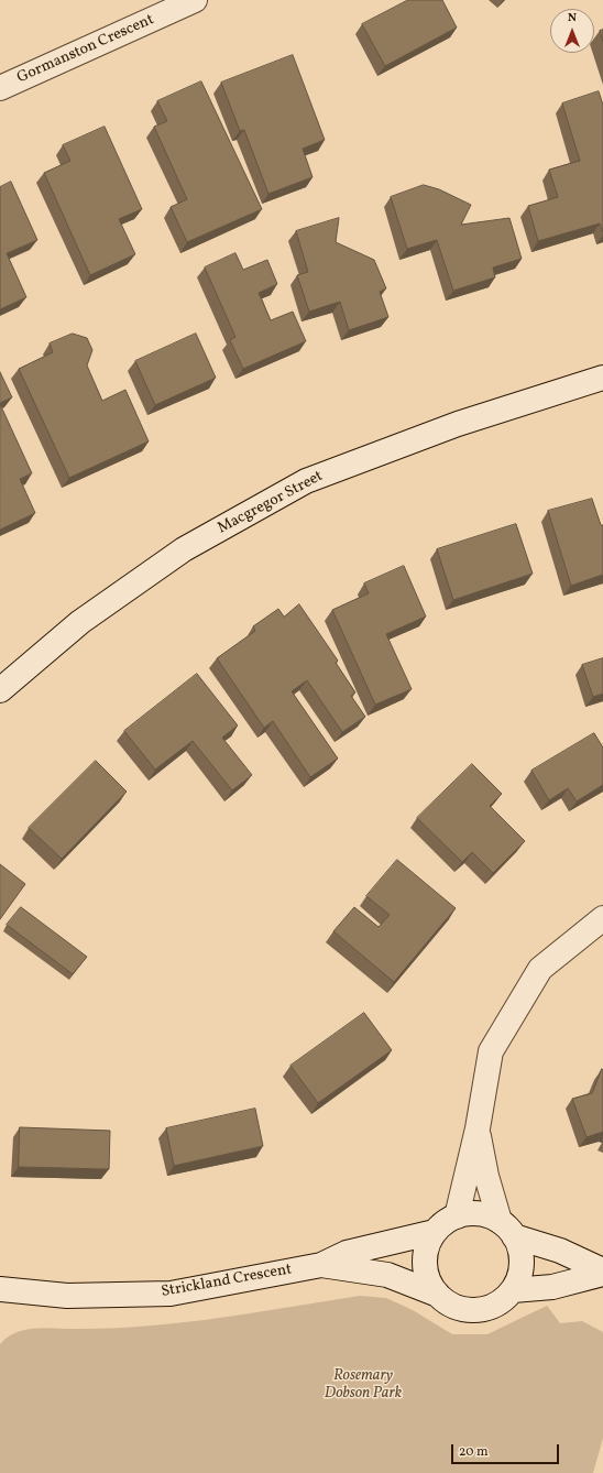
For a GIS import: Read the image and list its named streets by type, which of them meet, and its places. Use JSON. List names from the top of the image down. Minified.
{"streets":{"street":["Gormanston Crescent","Macgregor Street","Strickland Crescent"]},"parks":["Rosemary Dobson Park"],"scale_bar":"20 m","north":"top"}
